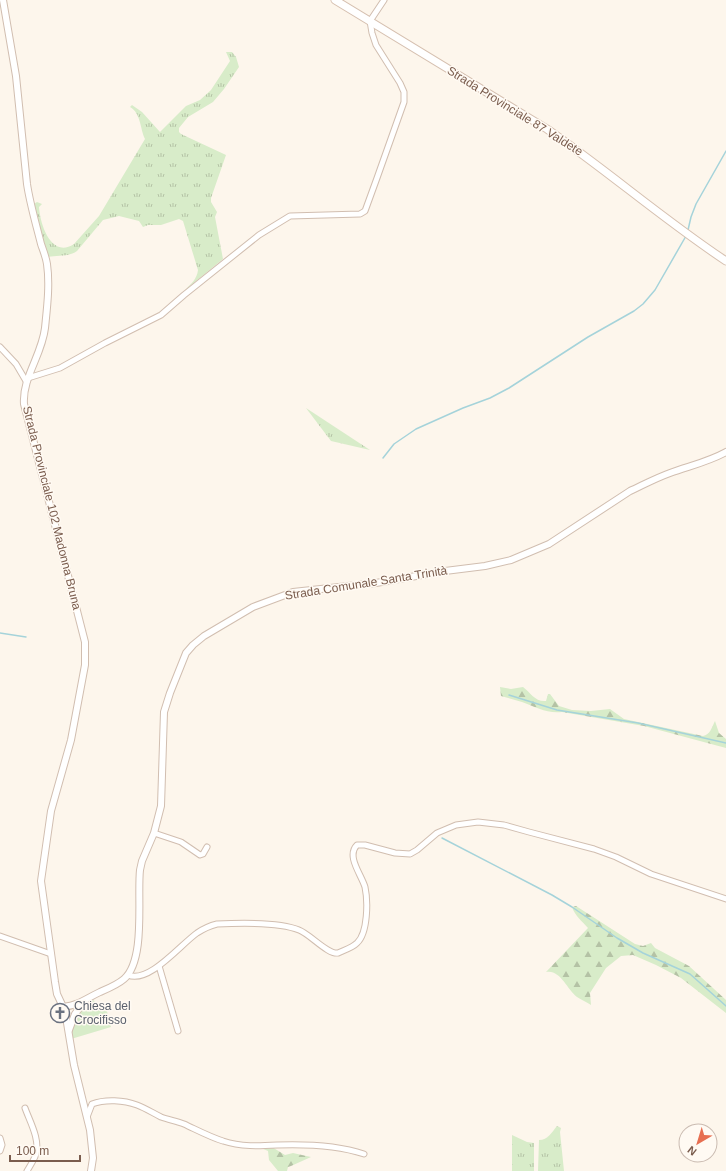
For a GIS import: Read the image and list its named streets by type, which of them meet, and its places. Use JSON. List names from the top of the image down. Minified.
{"streets":{"main road":["Strada Provinciale 87 Valdete"],"street":["Strada Provinciale 102 Madonna Bruna","Strada Comunale Santa Trinità"]},"places":{"church":["Chiesa del Crocifisso"]},"scale_bar":"100 m","north":"bottom left"}
